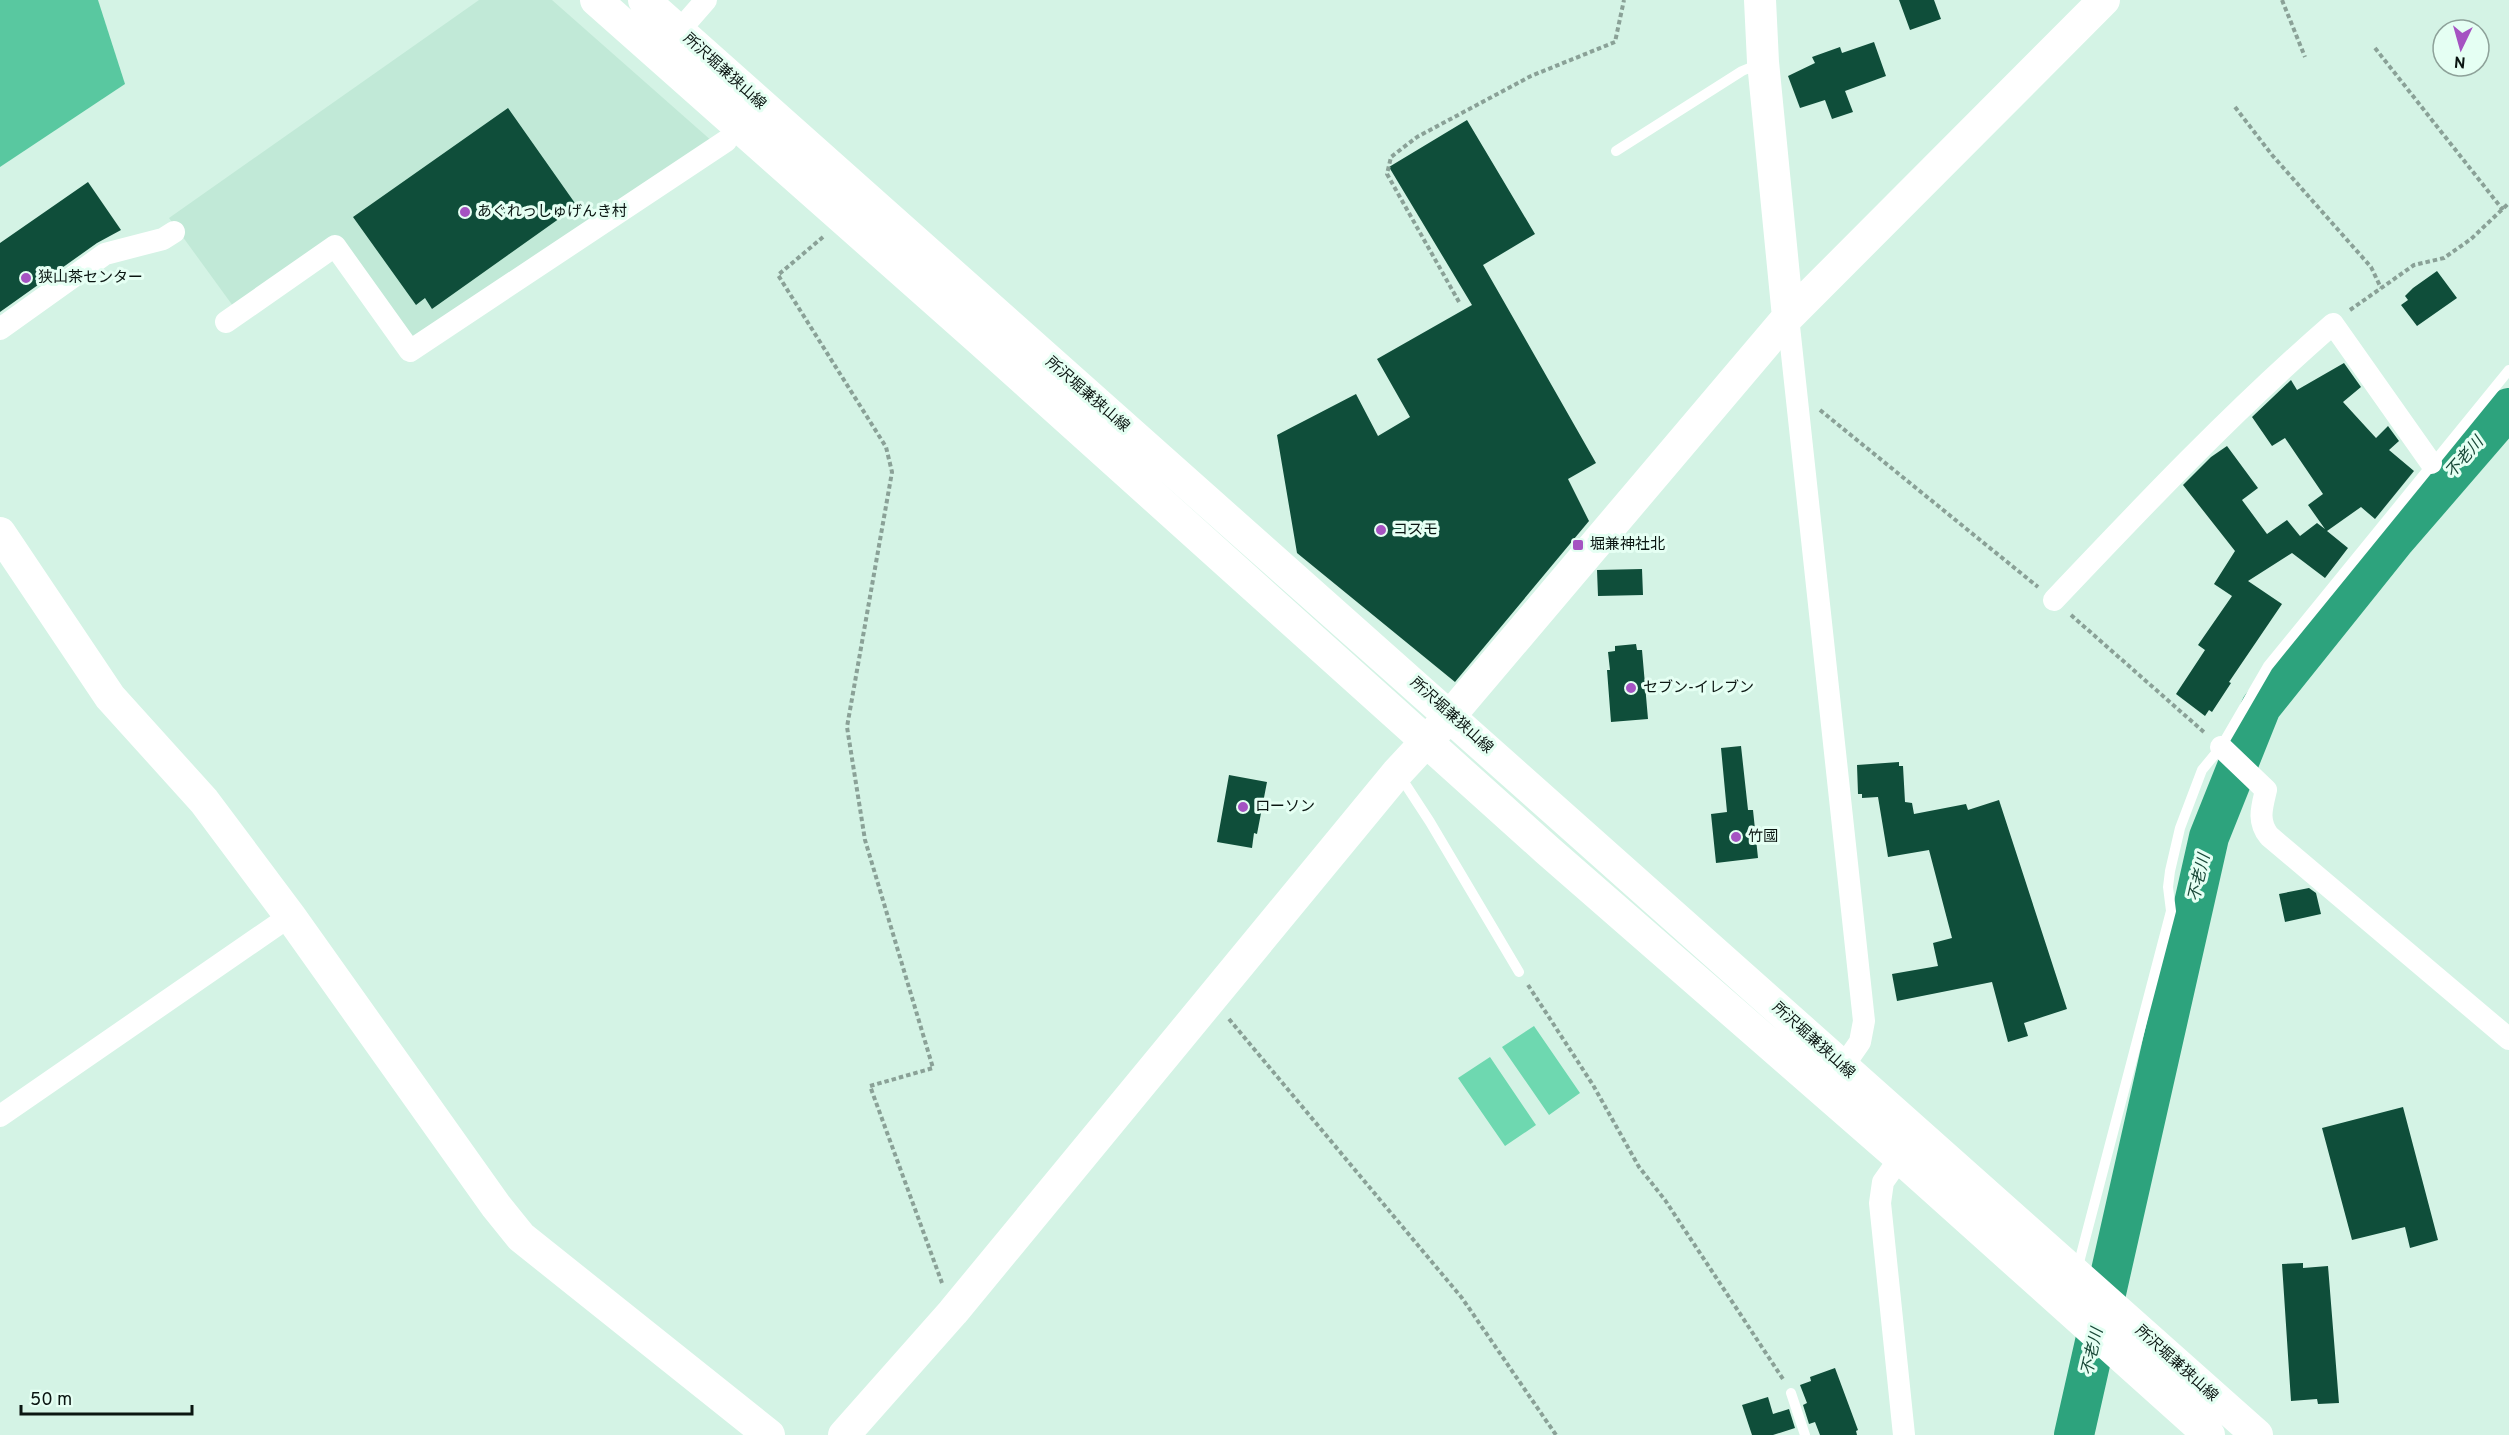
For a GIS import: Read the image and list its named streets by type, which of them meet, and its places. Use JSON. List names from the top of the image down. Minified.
{"streets":{"main road":["所沢堀兼狭山線"]},"water":["不老川"],"places":{"other":["あぐれっしゅげんき村","狭山茶センター","コスモ","セブン-イレブン","ローソン","竹國"],"transit":["堀兼神社北"]},"scale_bar":"50 m","north":"bottom"}
